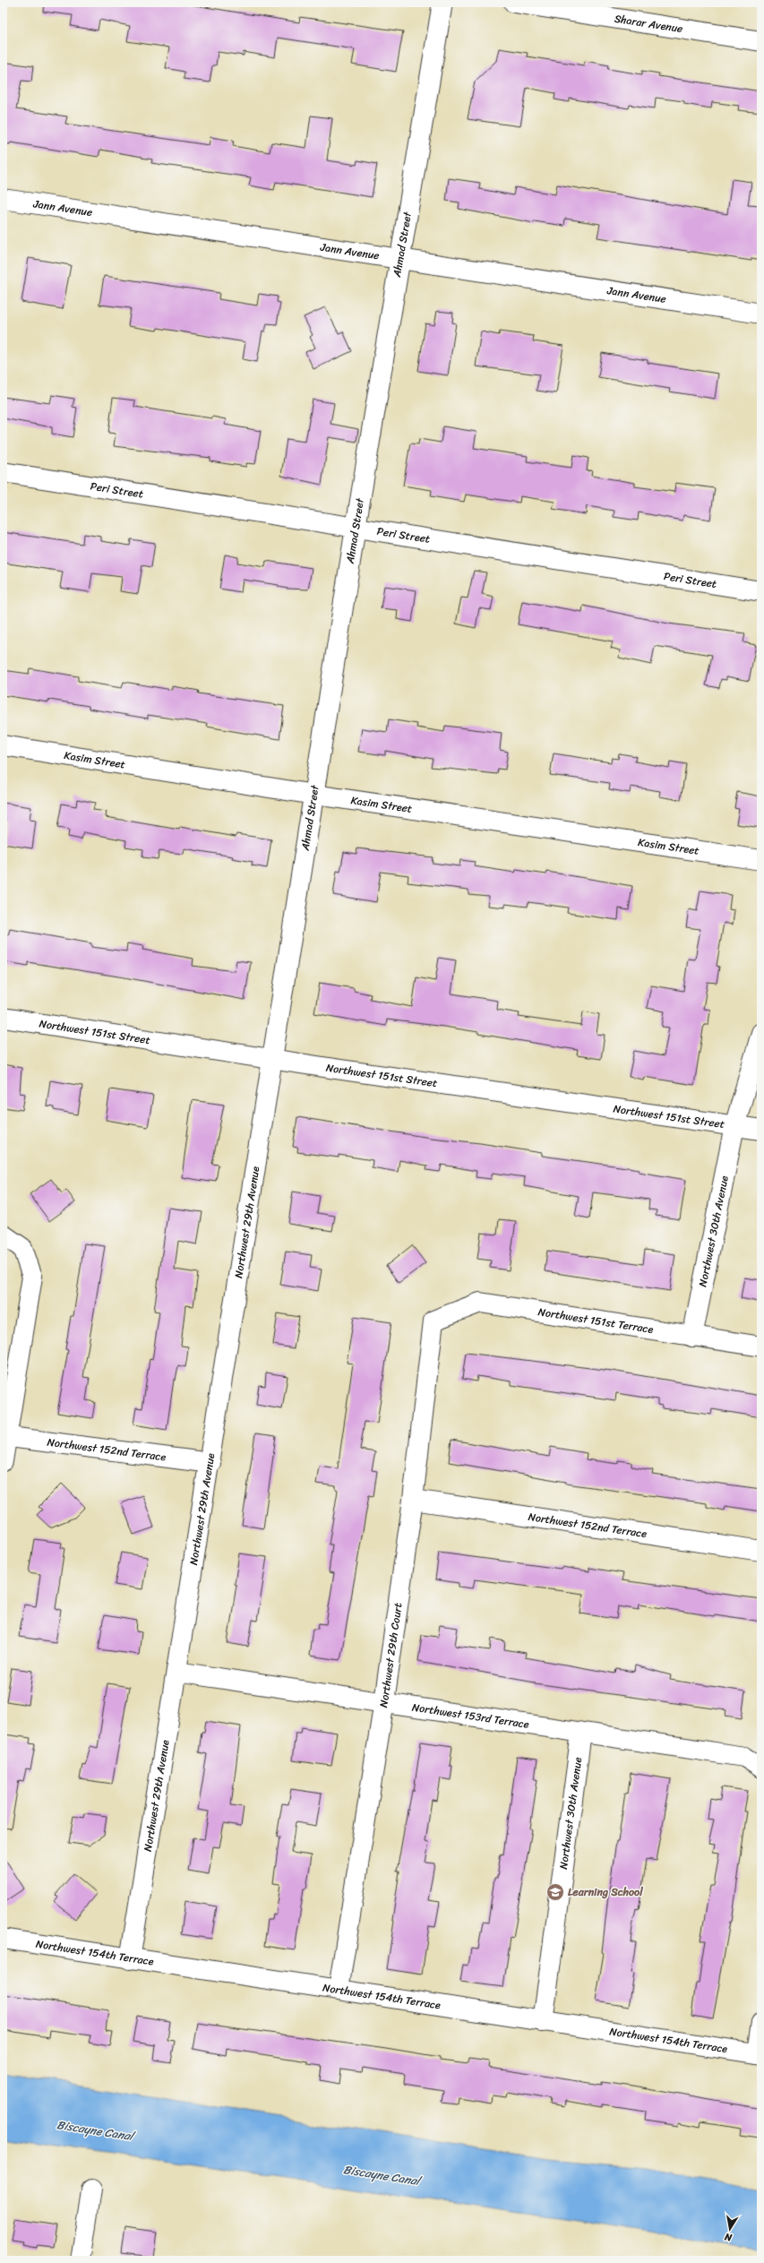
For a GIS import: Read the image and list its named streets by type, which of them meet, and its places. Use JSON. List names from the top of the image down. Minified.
{"streets":{"street":["Sharar Avenue","Jann Avenue","Ahmad Street","Peri Street","Kasim Street","Northwest 151st Street","Northwest 29th Avenue","Northwest 30th Avenue","Northwest 151st Terrace","Northwest 152nd Terrace","Northwest 29th Court","Northwest 153rd Terrace","Northwest 154th Terrace"]},"crossings":[["Jann Avenue","Ahmad Street"],["Ahmad Street","Peri Street"],["Ahmad Street","Kasim Street"],["Ahmad Street","Northwest 151st Street"],["Ahmad Street","Northwest 29th Avenue"],["Northwest 151st Street","Northwest 29th Avenue"],["Northwest 151st Street","Northwest 30th Avenue"],["Northwest 29th Avenue","Northwest 152nd Terrace"],["Northwest 29th Avenue","Northwest 153rd Terrace"],["Northwest 29th Avenue","Northwest 154th Terrace"],["Northwest 30th Avenue","Northwest 151st Terrace"],["Northwest 30th Avenue","Northwest 153rd Terrace"],["Northwest 30th Avenue","Northwest 154th Terrace"],["Northwest 151st Terrace","Northwest 29th Court"],["Northwest 152nd Terrace","Northwest 29th Court"],["Northwest 29th Court","Northwest 153rd Terrace"],["Northwest 29th Court","Northwest 154th Terrace"]],"water":["Biscayne Canal"],"places":{"school or university":["Learning School"]},"north":"bottom"}
